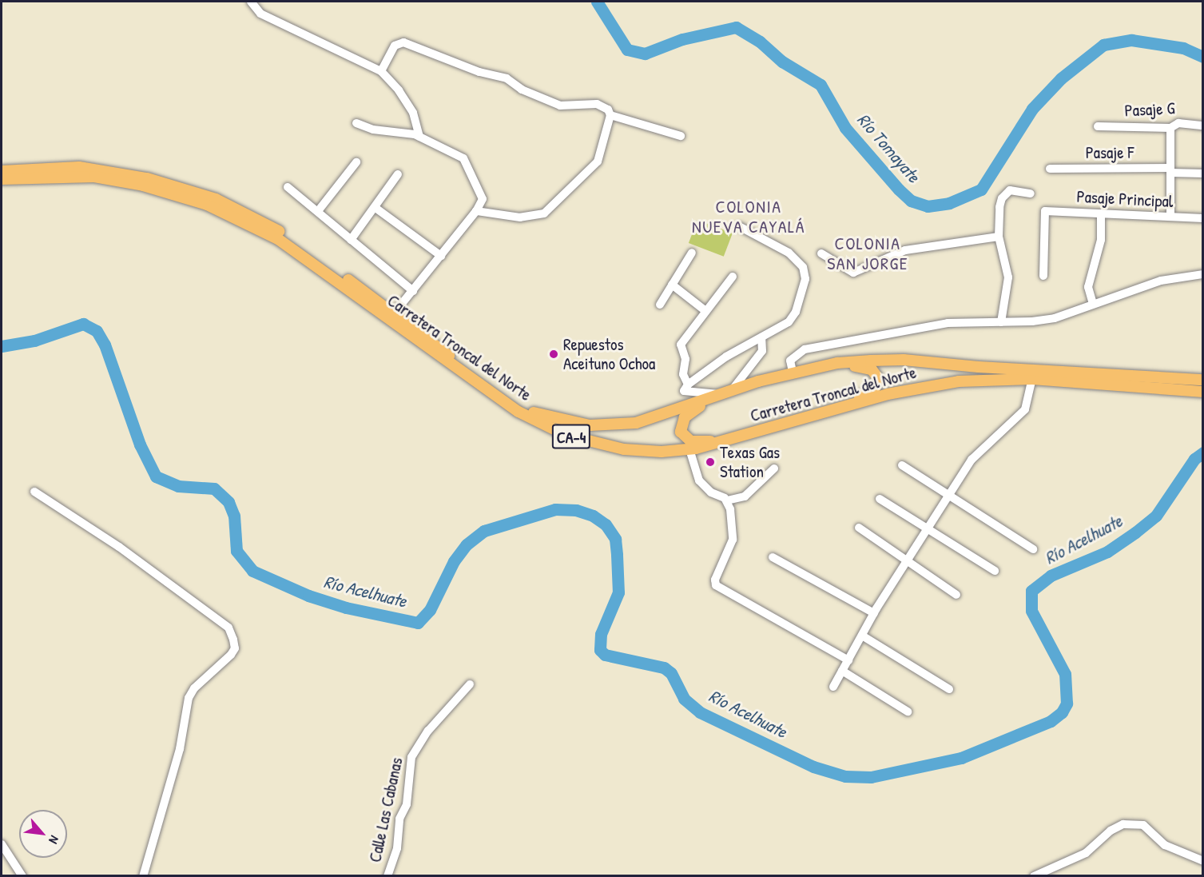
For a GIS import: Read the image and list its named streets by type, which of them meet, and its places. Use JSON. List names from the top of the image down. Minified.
{"streets":{"main road":["Carretera Troncal del Norte","CA-4"],"street":["Pasaje G","Pasaje F","Pasaje Principal","Calle Las Cabanas"]},"districts":["COLONIA NUEVA CAYALÁ","COLONIA SAN JORGE"],"water":["Río Tomayate","Río Acelhuate"],"places":["Repuestos Aceituno Ochoa","Texas Gas Station"],"north":"bottom right"}
